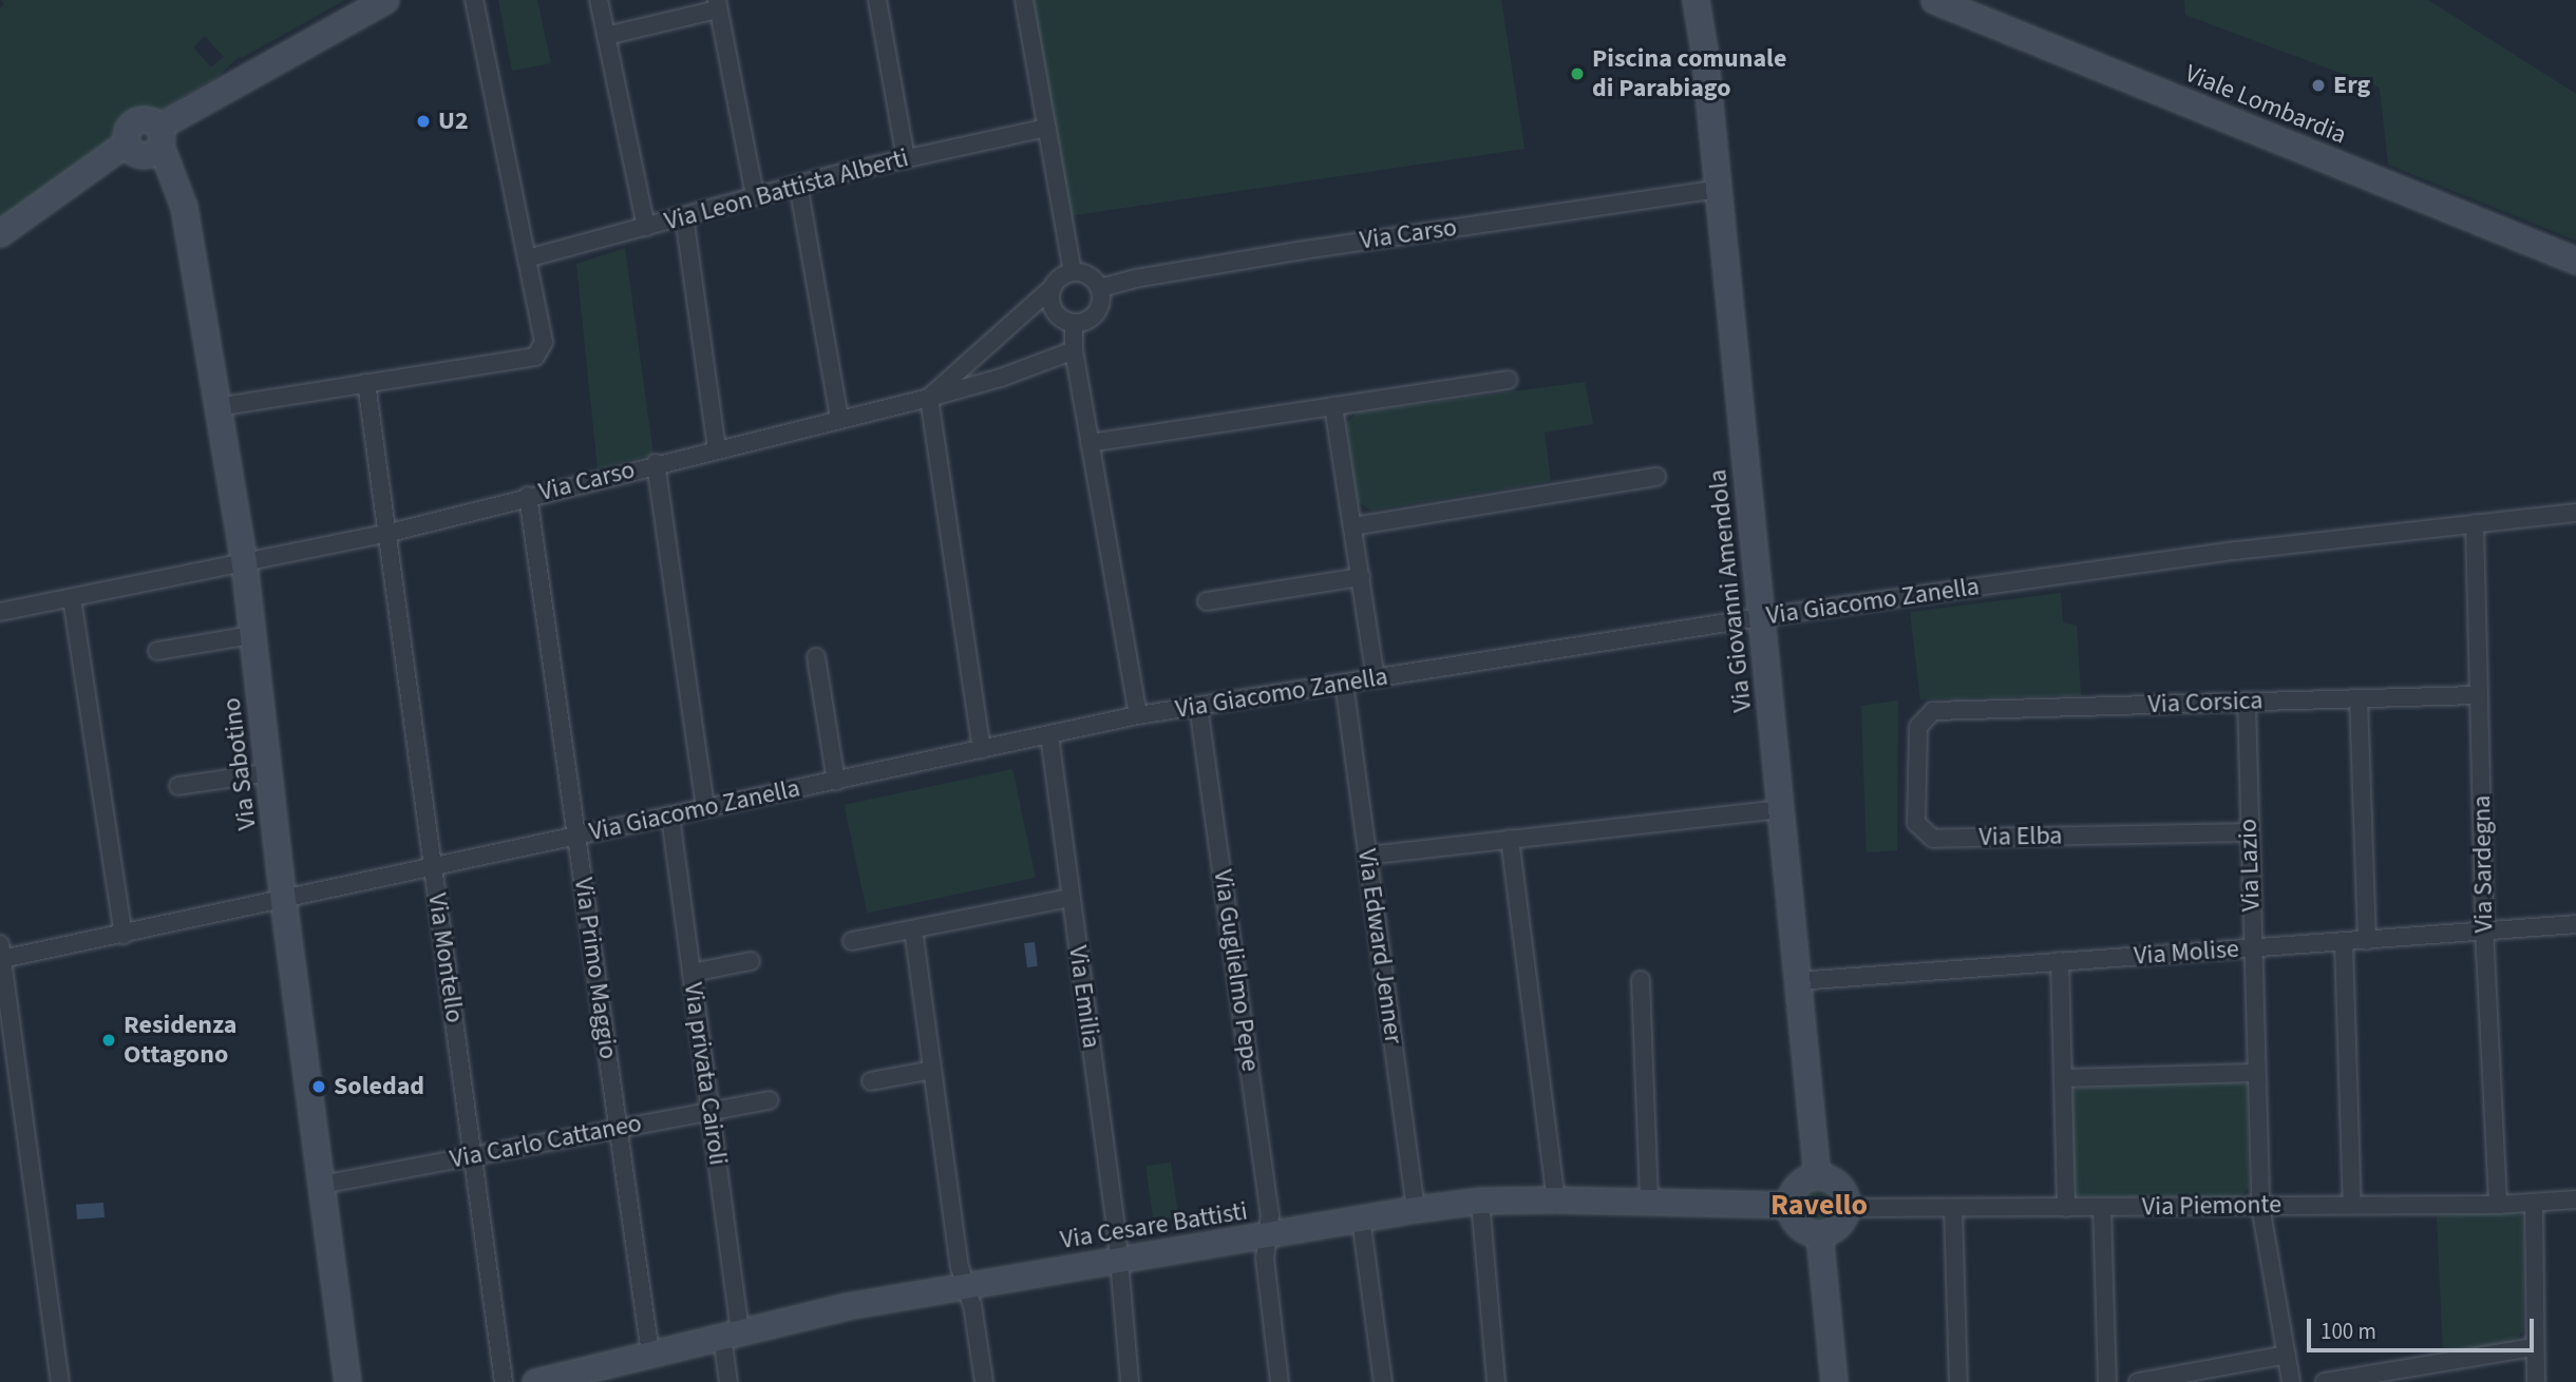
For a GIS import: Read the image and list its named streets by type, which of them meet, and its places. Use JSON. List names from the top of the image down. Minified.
{"streets":{"street":["Viale Lombardia","Via Leon Battista Alberti","Via Carso","Via Giovanni Amendola","Via Giacomo Zanella","Via Corsica","Via Sabotino","Via Elba","Via Sardegna","Via Lazio","Via Edward Jenner","Via Molise","Via Montello","Via Primo Maggio","Via Guglielmo Pepe","Via Emilia","Via privata Cairoli","Via Carlo Cattaneo","Via Piemonte","Via Cesare Battisti"]},"crossings":[["Via Carso","Via Giovanni Amendola"],["Via Carso","Via Sabotino"],["Via Carso","Via Montello"],["Via Carso","Via Primo Maggio"],["Via Giovanni Amendola","Via Giacomo Zanella"],["Via Giovanni Amendola","Via Molise"],["Via Giovanni Amendola","Via Piemonte"],["Via Giovanni Amendola","Via Cesare Battisti"],["Via Giacomo Zanella","Via Sabotino"],["Via Giacomo Zanella","Via Sardegna"],["Via Giacomo Zanella","Via Edward Jenner"],["Via Giacomo Zanella","Via Montello"],["Via Giacomo Zanella","Via Primo Maggio"],["Via Giacomo Zanella","Via Guglielmo Pepe"],["Via Giacomo Zanella","Via Emilia"],["Via Giacomo Zanella","Via privata Cairoli"],["Via Corsica","Via Elba"],["Via Corsica","Via Sardegna"],["Via Corsica","Via Lazio"],["Via Sabotino","Via Carlo Cattaneo"],["Via Elba","Via Lazio"],["Via Sardegna","Via Molise"],["Via Sardegna","Via Piemonte"],["Via Lazio","Via Molise"],["Via Lazio","Via Piemonte"],["Via Edward Jenner","Via Cesare Battisti"],["Via Montello","Via Carlo Cattaneo"],["Via Primo Maggio","Via Carlo Cattaneo"],["Via Primo Maggio","Via Cesare Battisti"],["Via Guglielmo Pepe","Via Cesare Battisti"],["Via Emilia","Via Cesare Battisti"],["Via privata Cairoli","Via Carlo Cattaneo"],["Via privata Cairoli","Via Cesare Battisti"],["Via Piemonte","Via Cesare Battisti"]],"districts":["Ravello"],"places":["Piscina comunale di Parabiago","Erg","U2","Residenza Ottagono","Soledad"],"scale_bar":"100 m"}
